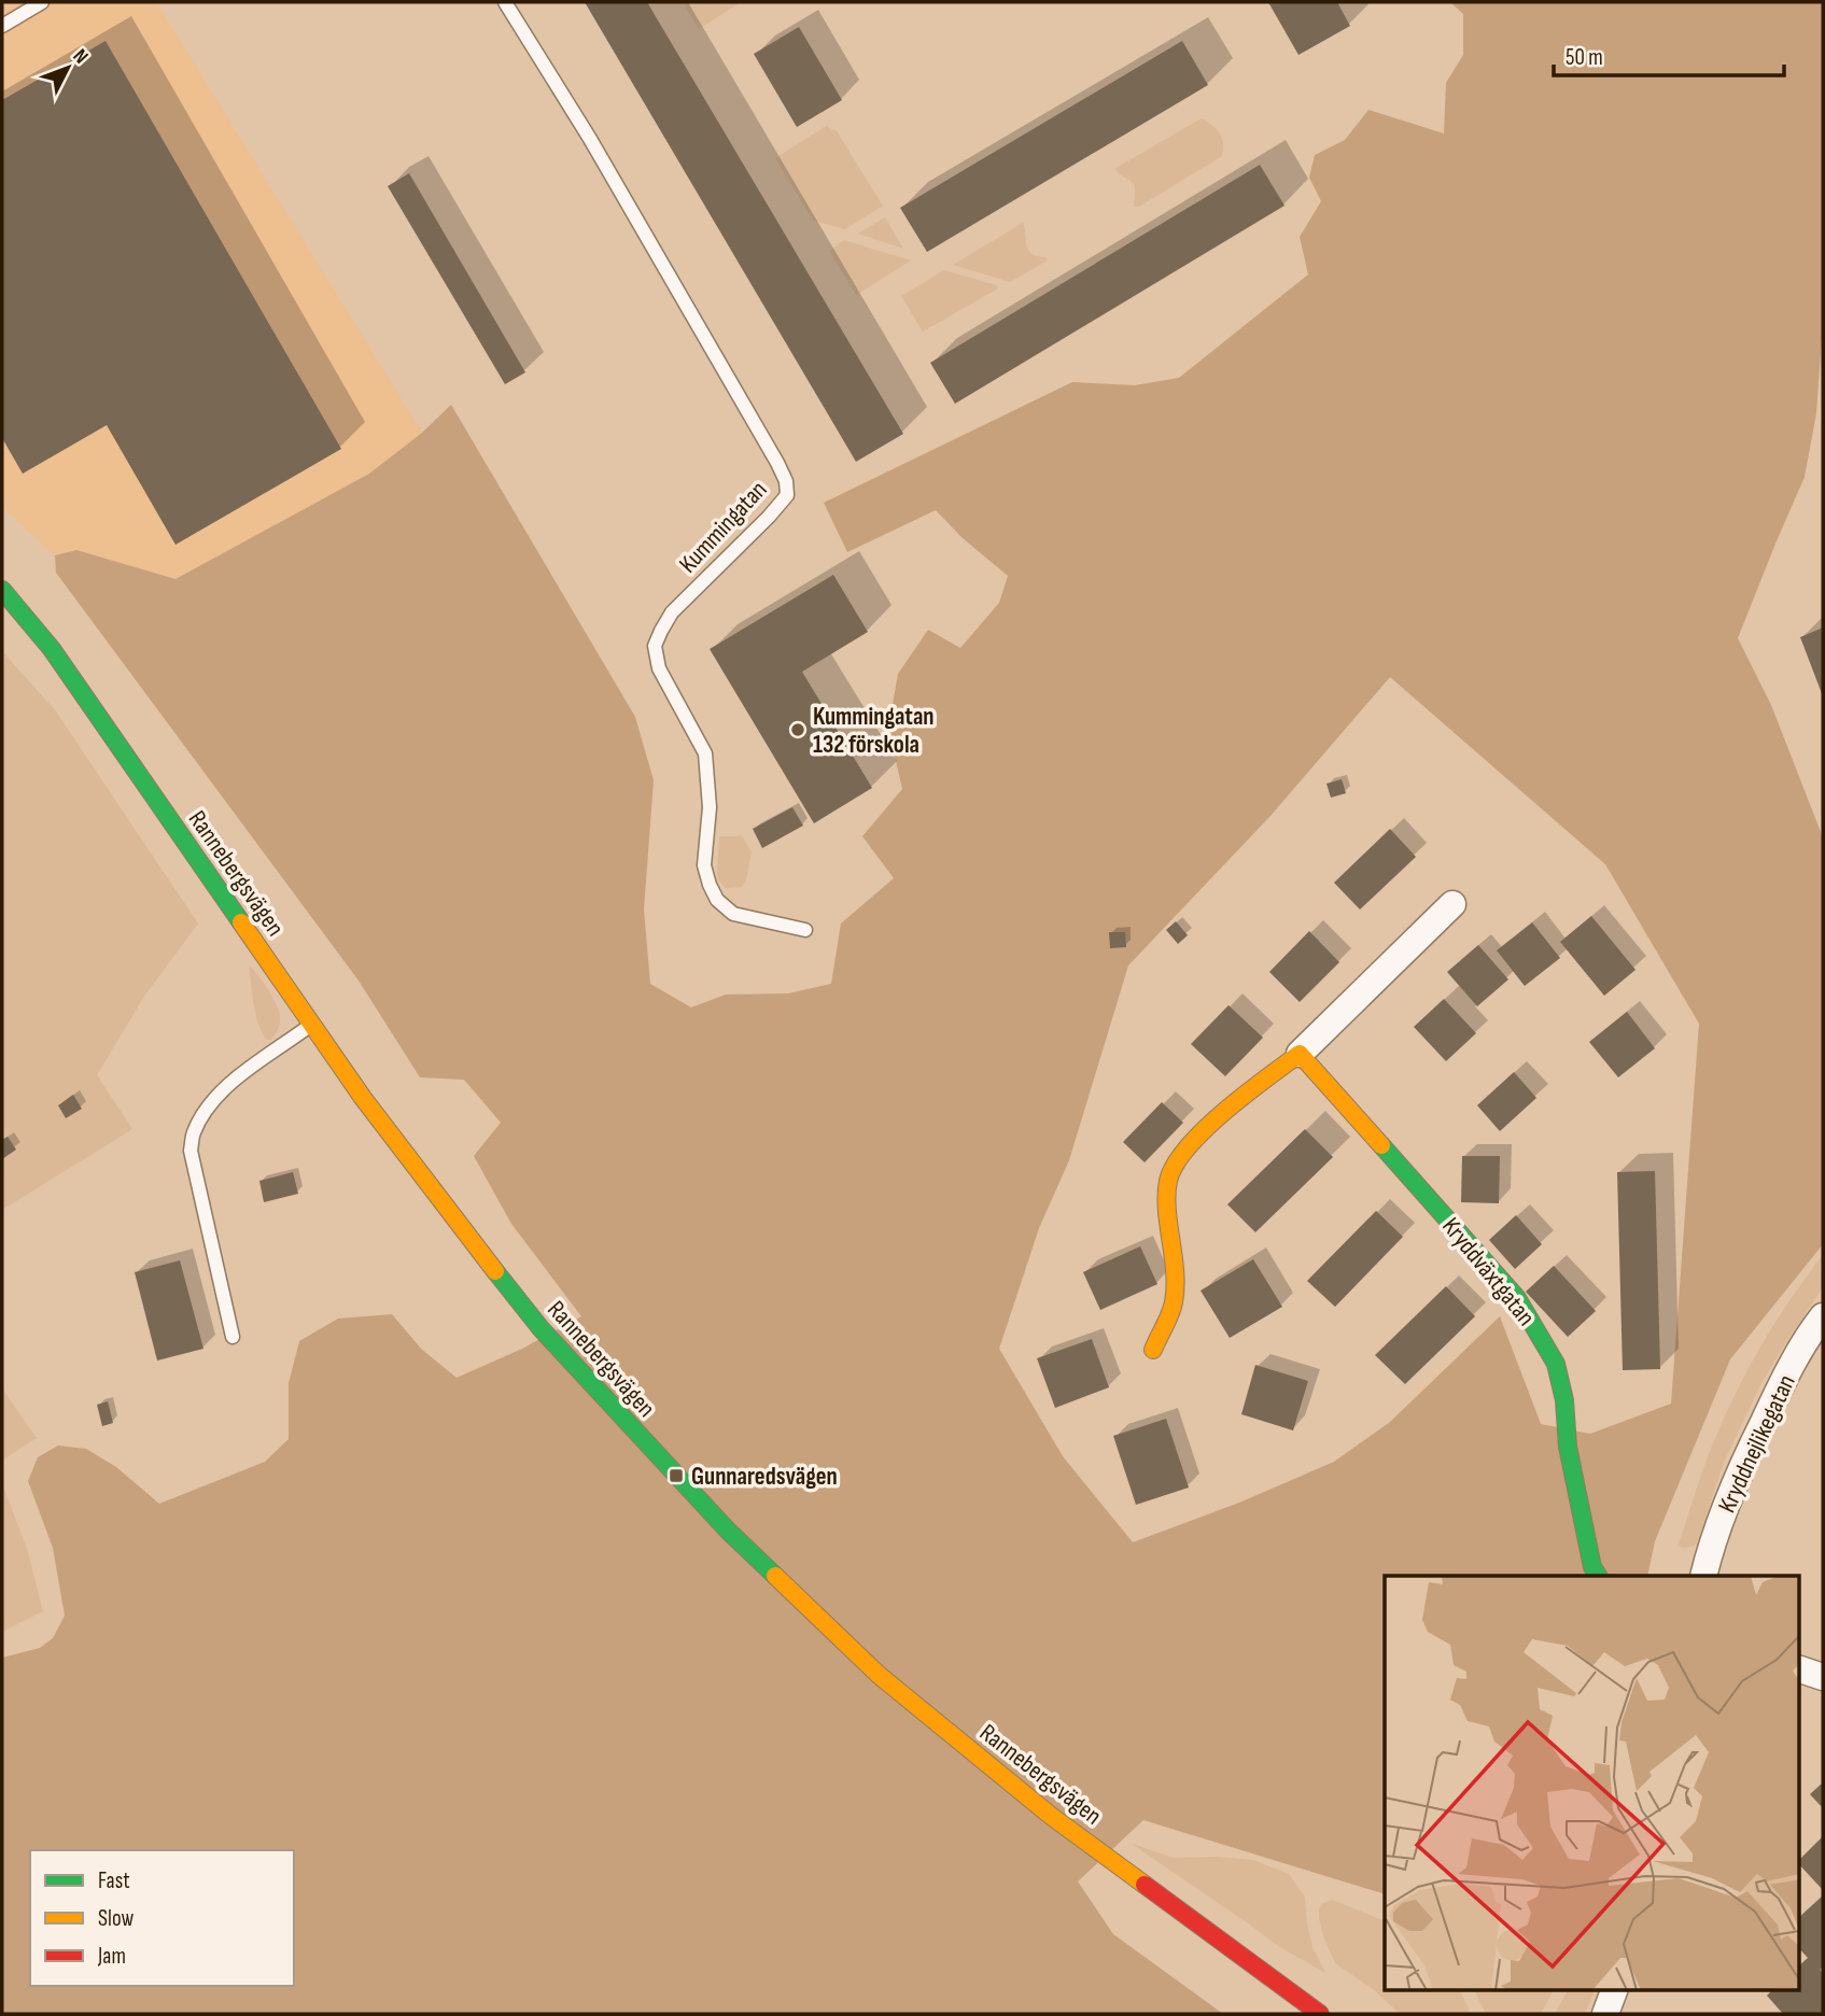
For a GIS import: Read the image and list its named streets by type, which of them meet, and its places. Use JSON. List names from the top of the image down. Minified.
{"streets":{"street":["Rannebergsvägen","Kryddväxtgatan","Kryddnejlikegatan"],"lane":["Kummingatan"]},"places":{"other":["Kummingatan 132 förskola"],"transit":["Gunnaredsvägen"]},"legend":["Fast","Slow","Jam"],"scale_bar":"50 m","north":"top right"}
